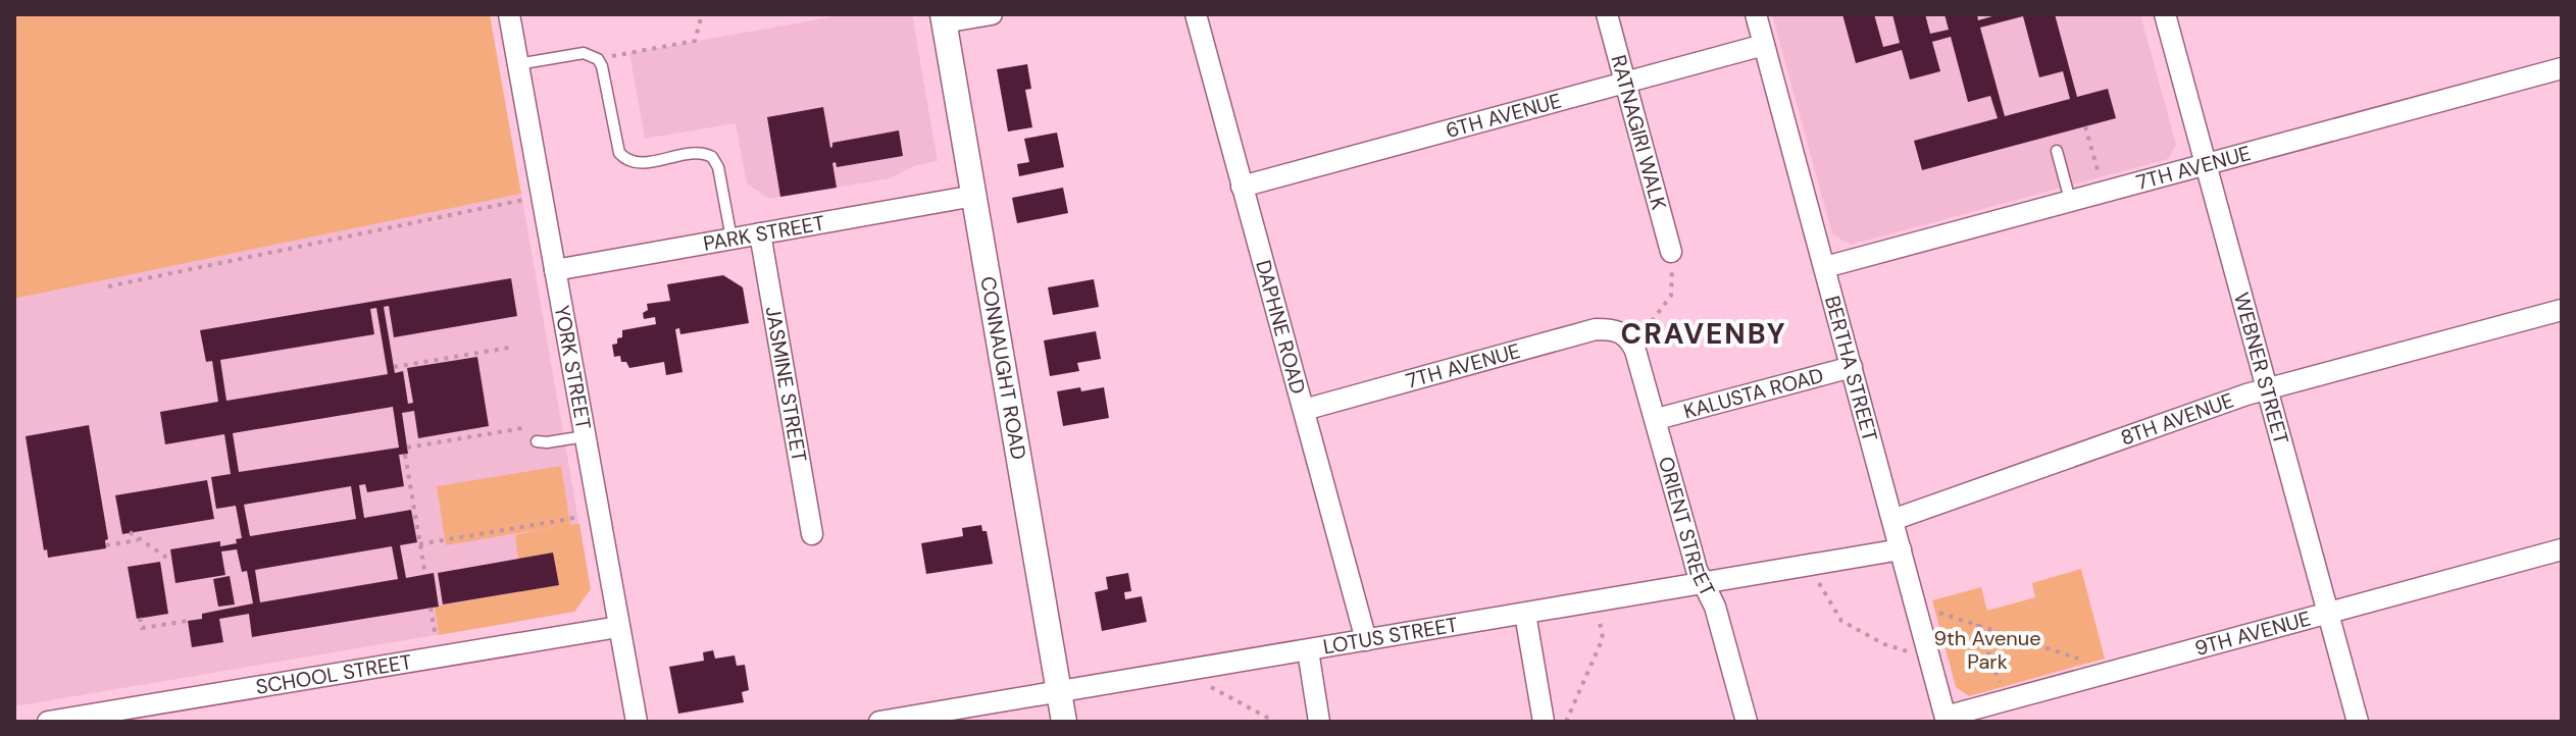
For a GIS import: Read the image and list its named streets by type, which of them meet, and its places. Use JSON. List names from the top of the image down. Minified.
{"streets":{"street":["6TH AVENUE","RATNAGIRI WALK","7TH AVENUE","PARK STREET","DAPHNE ROAD","YORK STREET","CONNAUGHT ROAD","BERTHA STREET","WEBNER STREET","JASMINE STREET","KALUSTA ROAD","8TH AVENUE","ORIENT STREET","9TH AVENUE","LOTUS STREET","SCHOOL STREET"]},"crossings":[["6TH AVENUE","RATNAGIRI WALK"],["6TH AVENUE","DAPHNE ROAD"],["6TH AVENUE","BERTHA STREET"],["7TH AVENUE","DAPHNE ROAD"],["7TH AVENUE","BERTHA STREET"],["7TH AVENUE","WEBNER STREET"],["7TH AVENUE","ORIENT STREET"],["PARK STREET","YORK STREET"],["PARK STREET","CONNAUGHT ROAD"],["PARK STREET","JASMINE STREET"],["DAPHNE ROAD","LOTUS STREET"],["YORK STREET","SCHOOL STREET"],["CONNAUGHT ROAD","LOTUS STREET"],["BERTHA STREET","KALUSTA ROAD"],["BERTHA STREET","8TH AVENUE"],["BERTHA STREET","9TH AVENUE"],["BERTHA STREET","LOTUS STREET"],["WEBNER STREET","8TH AVENUE"],["WEBNER STREET","9TH AVENUE"],["KALUSTA ROAD","ORIENT STREET"],["ORIENT STREET","LOTUS STREET"]],"districts":["CRAVENBY"],"parks":["9th Avenue Park"]}
